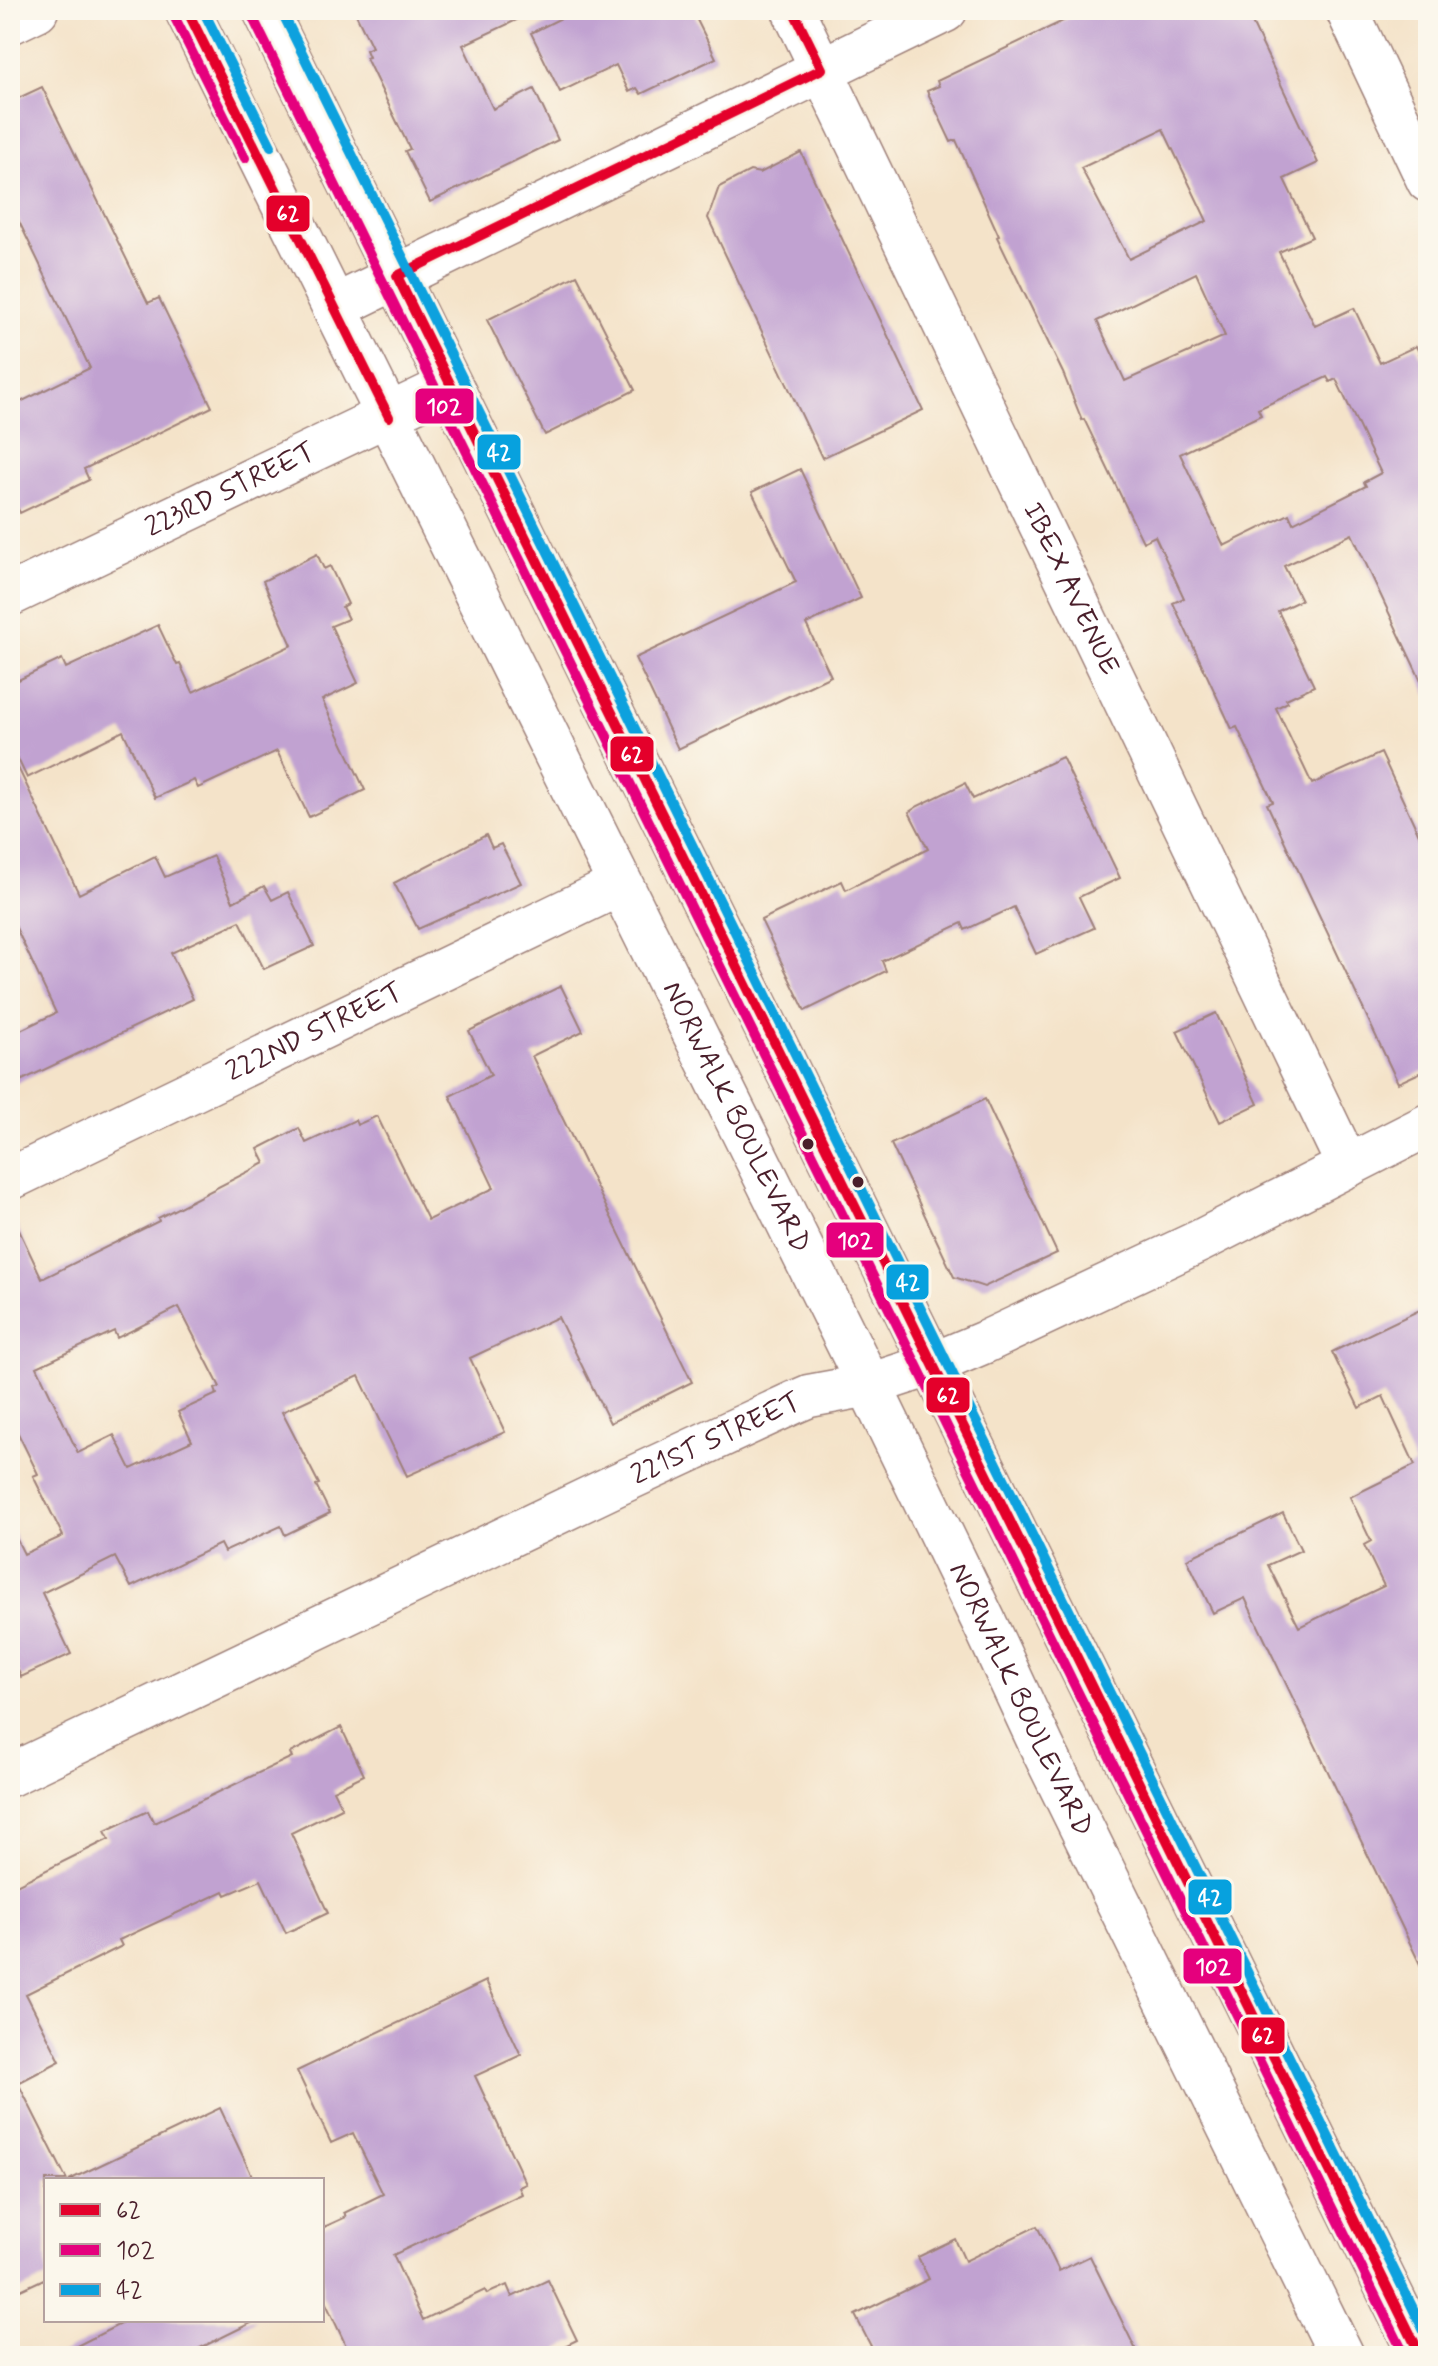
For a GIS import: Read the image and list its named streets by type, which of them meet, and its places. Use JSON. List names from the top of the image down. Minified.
{"streets":{"main road":["NORWALK BOULEVARD"],"street":["223RD STREET","IBEX AVENUE","222ND STREET","221ST STREET"]},"crossings":[["223RD STREET","NORWALK BOULEVARD"],["IBEX AVENUE","221ST STREET"],["222ND STREET","NORWALK BOULEVARD"],["NORWALK BOULEVARD","221ST STREET"]],"lines":["transit line 62","transit line 42","transit line 102"],"legend":["62","102","42"]}
